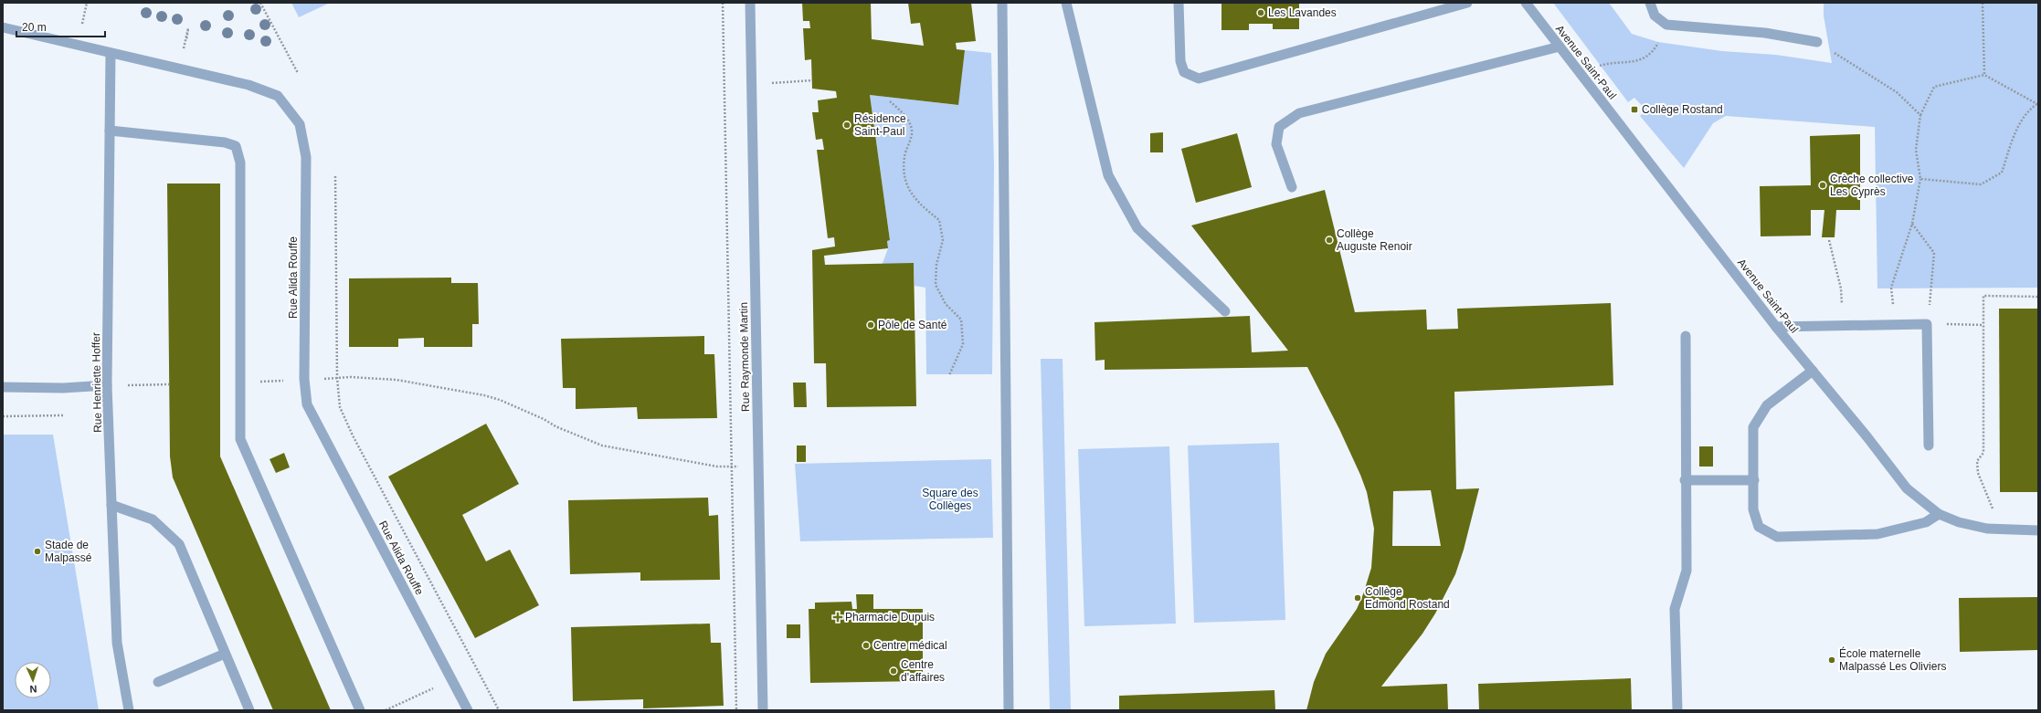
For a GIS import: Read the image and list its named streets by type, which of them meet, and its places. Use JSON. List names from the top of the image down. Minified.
{"streets":{"street":["Avenue Saint-Paul","Rue Alida Rouffe","Rue Raymonde Martin","Rue Henriette Hoffer"]},"crossings":[["Rue Alida Rouffe","Rue Henriette Hoffer"]],"parks":["Square des Collèges"],"places":{"other":["Les Lavandes","Résidence Saint-Paul","Crèche collective Les Cyprès","Collège Auguste Renoir","Pôle de Santé","Stade de Malpassé","Collège Edmond Rostand","Centre médical","École maternelle Malpassé Les Oliviers","Centre d'affaires"],"transit":["Collège Rostand"],"health":["Pharmacie Dupuis"]},"scale_bar":"20 m","north":"bottom"}
